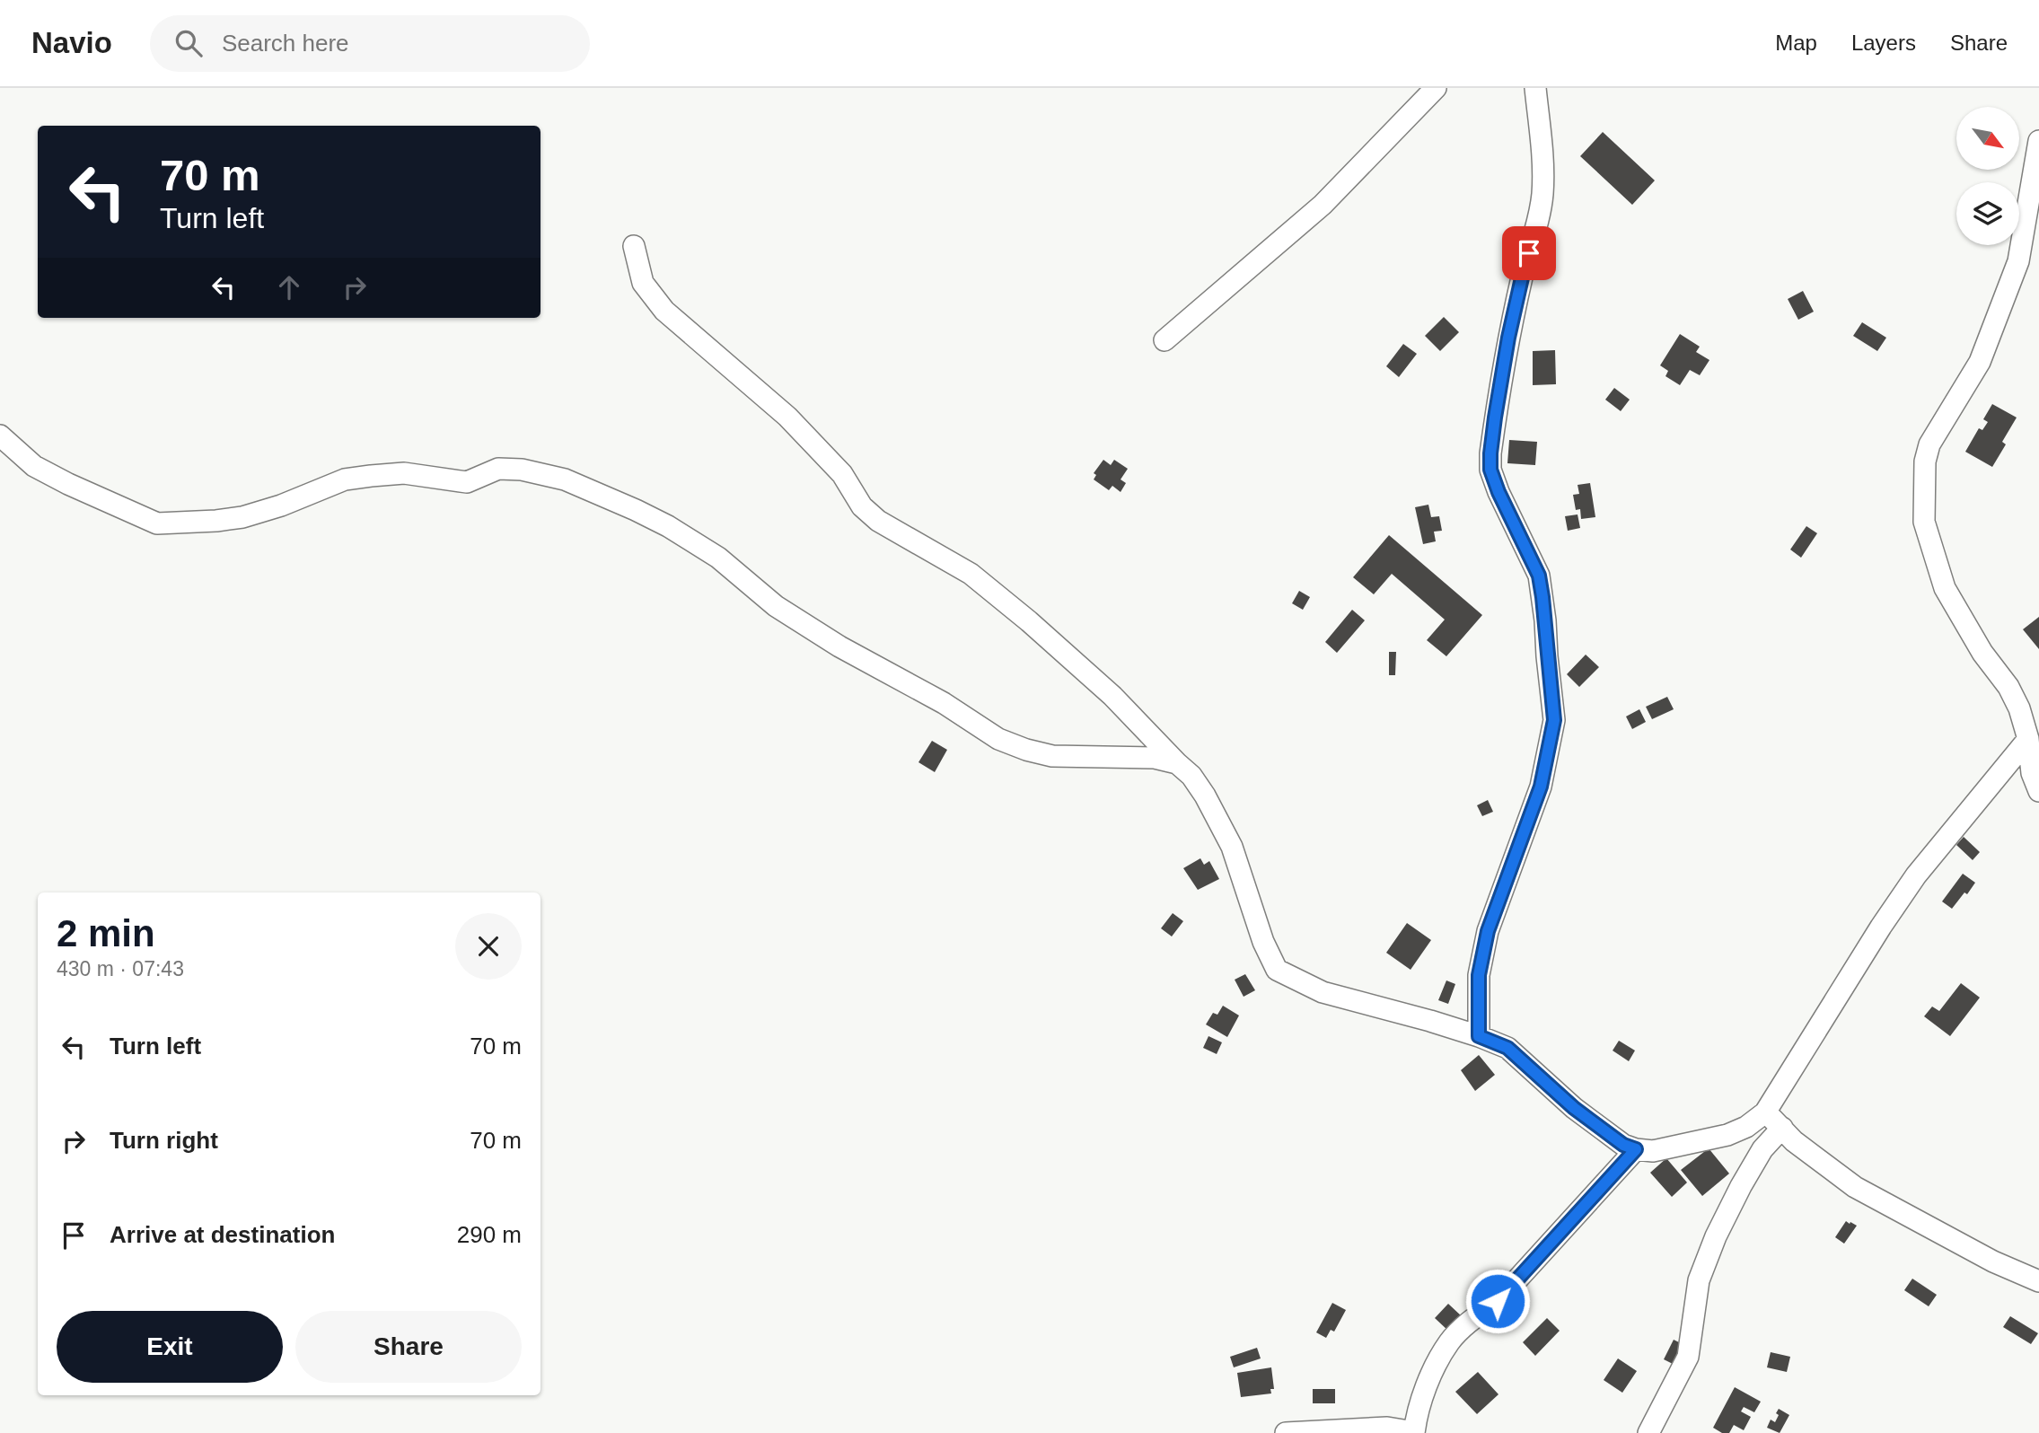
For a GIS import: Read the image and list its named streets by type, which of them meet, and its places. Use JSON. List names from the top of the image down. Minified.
{"north":"bottom right","page":{"header":"Navio","search":"Search here","nav":["Map","Layers","Share"],"turn":["70 m","Turn left"],"heading":["2 min","430 m · 07:43"],"list":[{"name":"Turn left","value":"70 m"},{"name":"Turn right","value":"70 m"},{"name":"Arrive at destination","value":"290 m"}],"buttons":["Exit","Share"]}}
